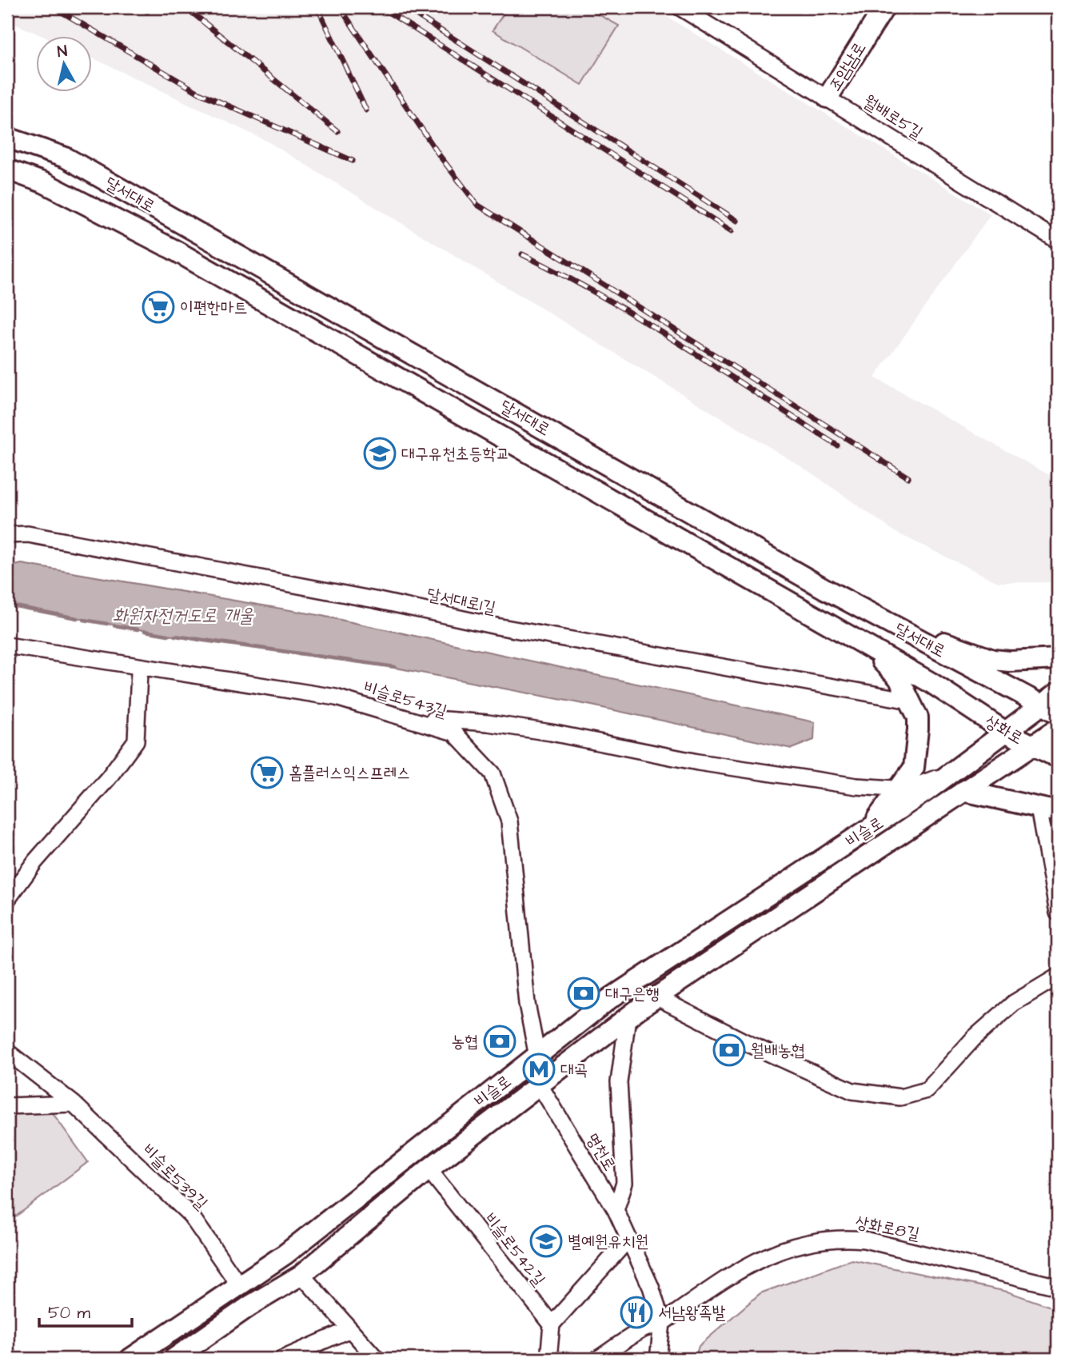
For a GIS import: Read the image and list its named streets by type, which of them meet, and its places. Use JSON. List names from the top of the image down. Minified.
{"streets":{"main road":["조암남로","달서대로","상화로","비슬로"],"street":["월배로5길","달서대로1길","비슬로543길","명천로","비슬로539길","상화로8길","비슬로542길"]},"crossings":[["조암남로","월배로5길"],["달서대로","상화로"],["달서대로","비슬로"],["비슬로543길","비슬로"],["상화로","비슬로"],["비슬로","명천로"],["비슬로","비슬로539길"],["비슬로","비슬로542길"],["명천로","상화로8길"]],"water":["화원자전거도로 개울"],"places":{"supermarket":["이편한마트","홈플러스익스프레스"],"school or university":["대구유천초등학교","별예원유치원"],"bank":["대구은행","농협","월배농협"],"metro station":["대곡"],"restaurant":["서남왕족발"]},"scale_bar":"50 m","north":"top"}
